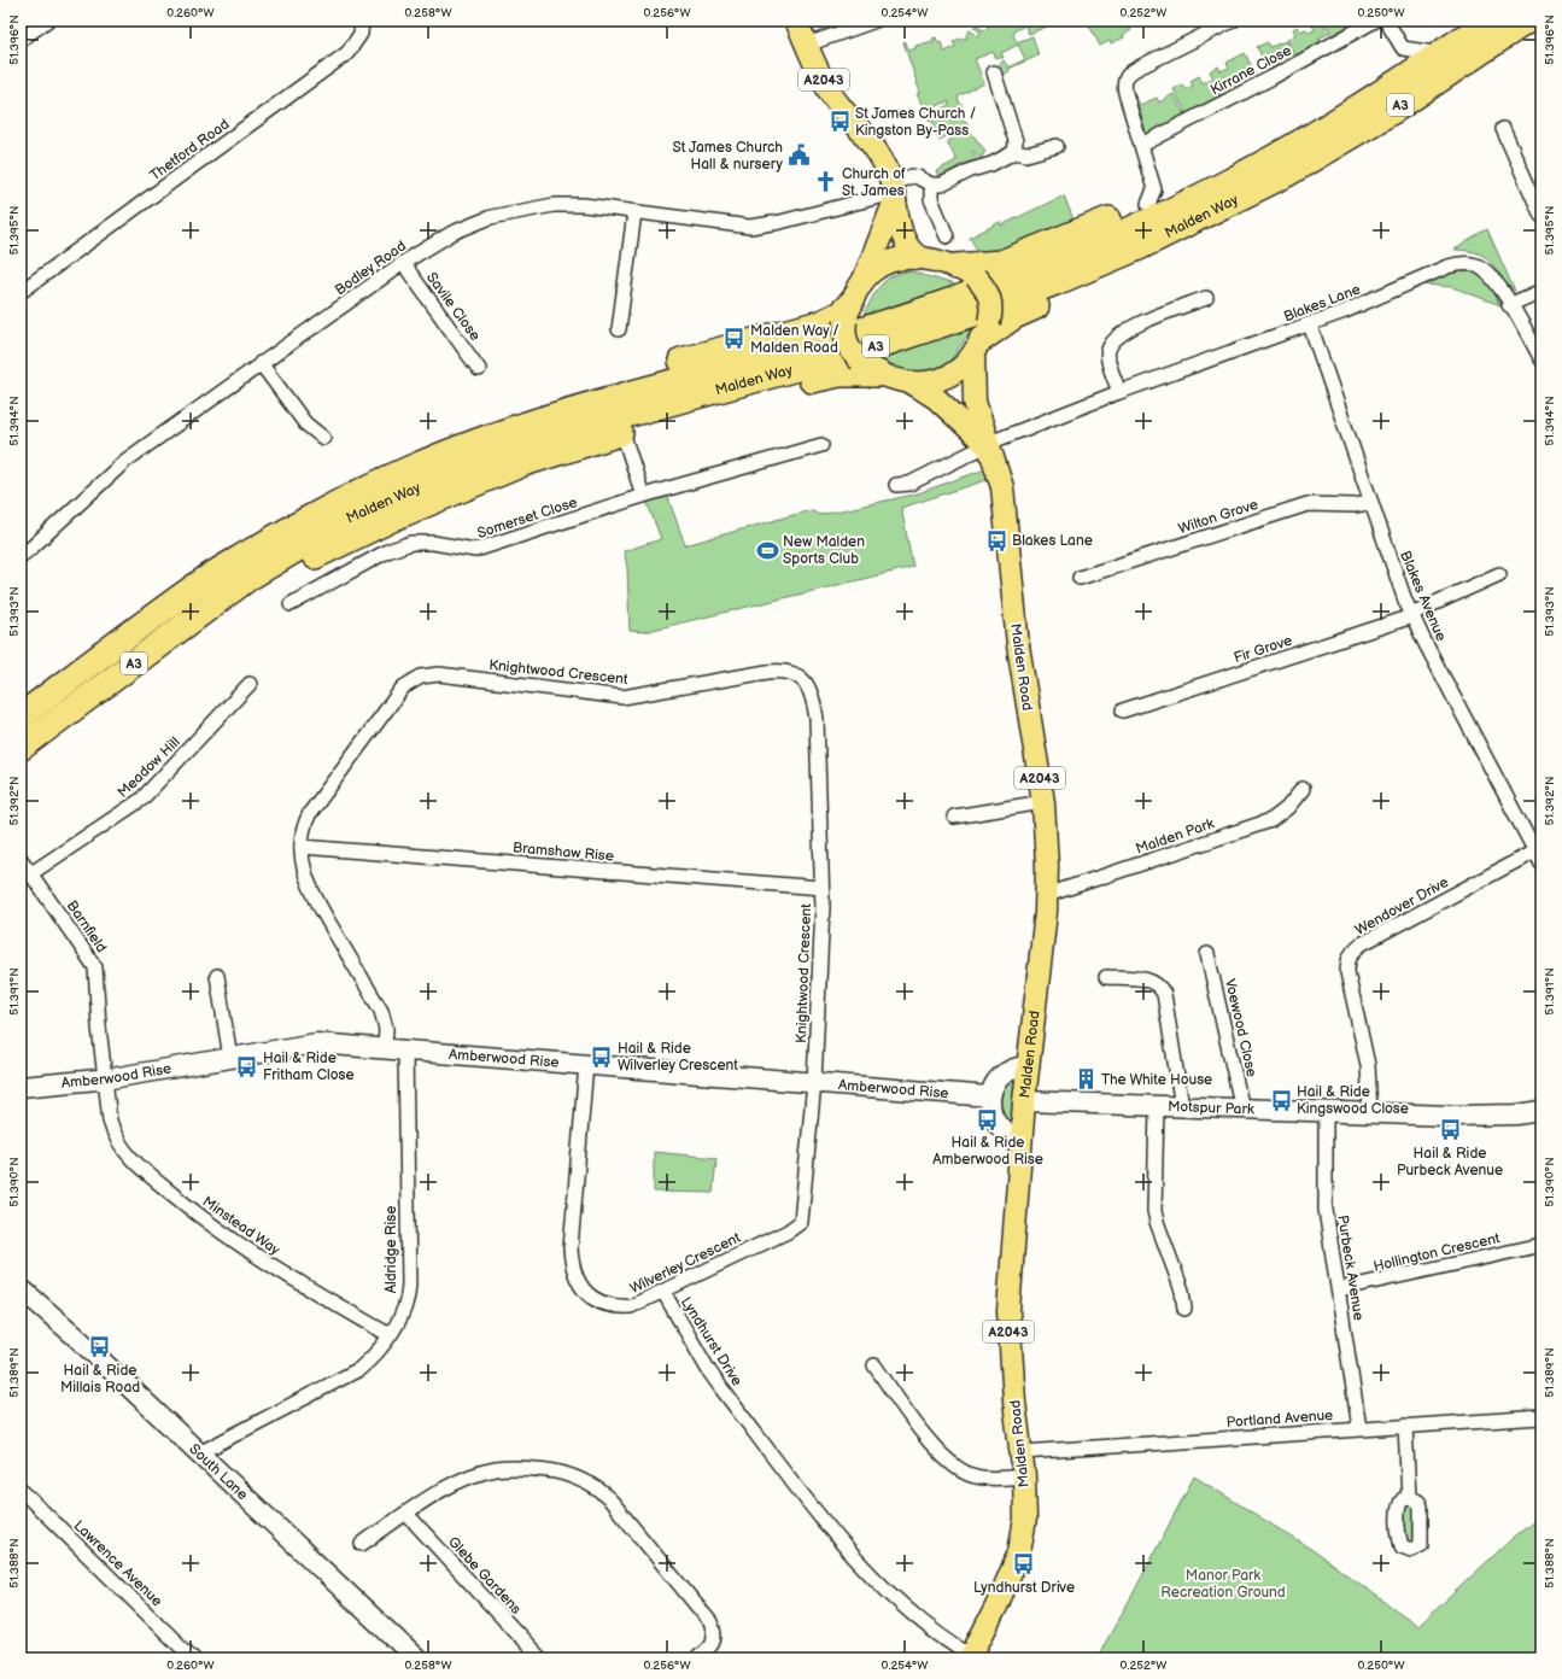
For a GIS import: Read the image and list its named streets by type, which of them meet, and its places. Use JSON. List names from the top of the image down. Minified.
{"streets":{"highway":["A3","Malden Way"],"main road":["A2043","Malden Road"],"street":["Kirrane Close","Thetford Road","Bodley Road","Blakes Lane","Savile Close","Wilton Grove","Somerset Close","Blakes Avenue","Fir Grove","Knightwood Crescent","Meadow Hill","Malden Park","Bramshaw Rise","Wendover Drive","Barnfield","Voewood Close","Amberwood Rise","Motspur Park","Minstead Way","Aldridge Rise","Hollington Crescent","Wilverley Crescent","Purbeck Avenue","Lyndhurst Drive","Portland Avenue","South Lane","Lawrence Avenue","Glebe Gardens"]},"crossings":[["A2043","Bodley Road"],["A2043","Malden Road"],["Bodley Road","Savile Close"],["Blakes Lane","Blakes Avenue"],["Blakes Lane","Malden Road"],["Wilton Grove","Blakes Avenue"],["Blakes Avenue","Fir Grove"],["Blakes Avenue","Wendover Drive"],["Malden Road","Malden Park"],["Malden Road","Motspur Park"],["Malden Road","Lyndhurst Drive"],["Malden Road","Portland Avenue"],["Knightwood Crescent","Bramshaw Rise"],["Knightwood Crescent","Amberwood Rise"],["Knightwood Crescent","Wilverley Crescent"],["Meadow Hill","Barnfield"],["Wendover Drive","Motspur Park"],["Barnfield","Amberwood Rise"],["Barnfield","Minstead Way"],["Voewood Close","Motspur Park"],["Amberwood Rise","Minstead Way"],["Amberwood Rise","Aldridge Rise"],["Amberwood Rise","Wilverley Crescent"],["Motspur Park","Purbeck Avenue"],["Minstead Way","Aldridge Rise"],["Aldridge Rise","South Lane"],["Hollington Crescent","Purbeck Avenue"],["Wilverley Crescent","Lyndhurst Drive"],["Purbeck Avenue","Portland Avenue"]],"parks":["Manor Park Recreation Ground"],"places":{"bus stop":["St James Church / Kingston By-Pass","Malden Way / Malden Road","Blakes Lane","Hail & Ride Wilverley Crescent","Hail & Ride Fritham Close","Hail & Ride Kingswood Close","Hail & Ride Amberwood Rise","Hail & Ride Purbeck Avenue","Hail & Ride Millais Road","Lyndhurst Drive"],"public building":["St James Church Hall & nursery"],"church":["Church of St. James"],"sports":["New Malden Sports Club"],"building":["The White House"]},"coordinates":["0.260°W","0.258°W","0.256°W","0.254°W","0.252°W","0.250°W","51.396°N","51.395°N","51.394°N","51.393°N","51.392°N","51.391°N","51.390°N","51.389°N","51.388°N"]}
